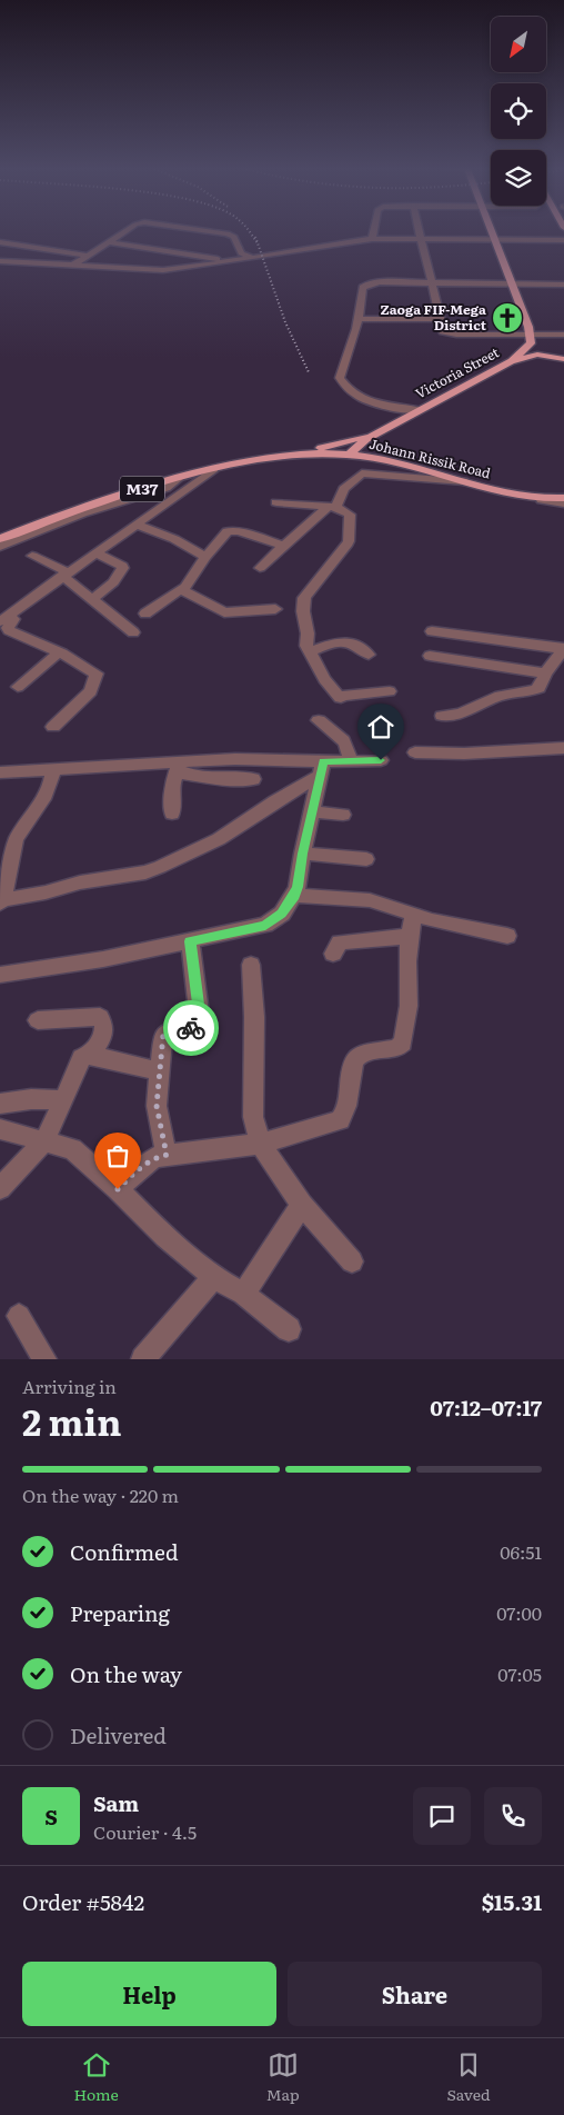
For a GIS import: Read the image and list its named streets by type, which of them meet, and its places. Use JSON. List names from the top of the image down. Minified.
{"streets":{"main road":["Victoria Street","Johann Rissik Road","M37"]},"crossings":[["Victoria Street","Johann Rissik Road"],["Johann Rissik Road","M37"]],"places":{"church":["Zaoga FIF-Mega District"]},"north":"bottom left","page":{"heading":["2 min","Arriving in","07:12–07:17"],"panel":["Sam","Courier · 4.5","Order #5842","$15.31"],"bar":"On the way · 220 m","list":[["Confirmed","06:51"],["Preparing","07:00"],["On the way","07:05"],"Delivered"],"round":"S","buttons":["Help","Share"],"tabs":["Home","Map","Saved"]}}
